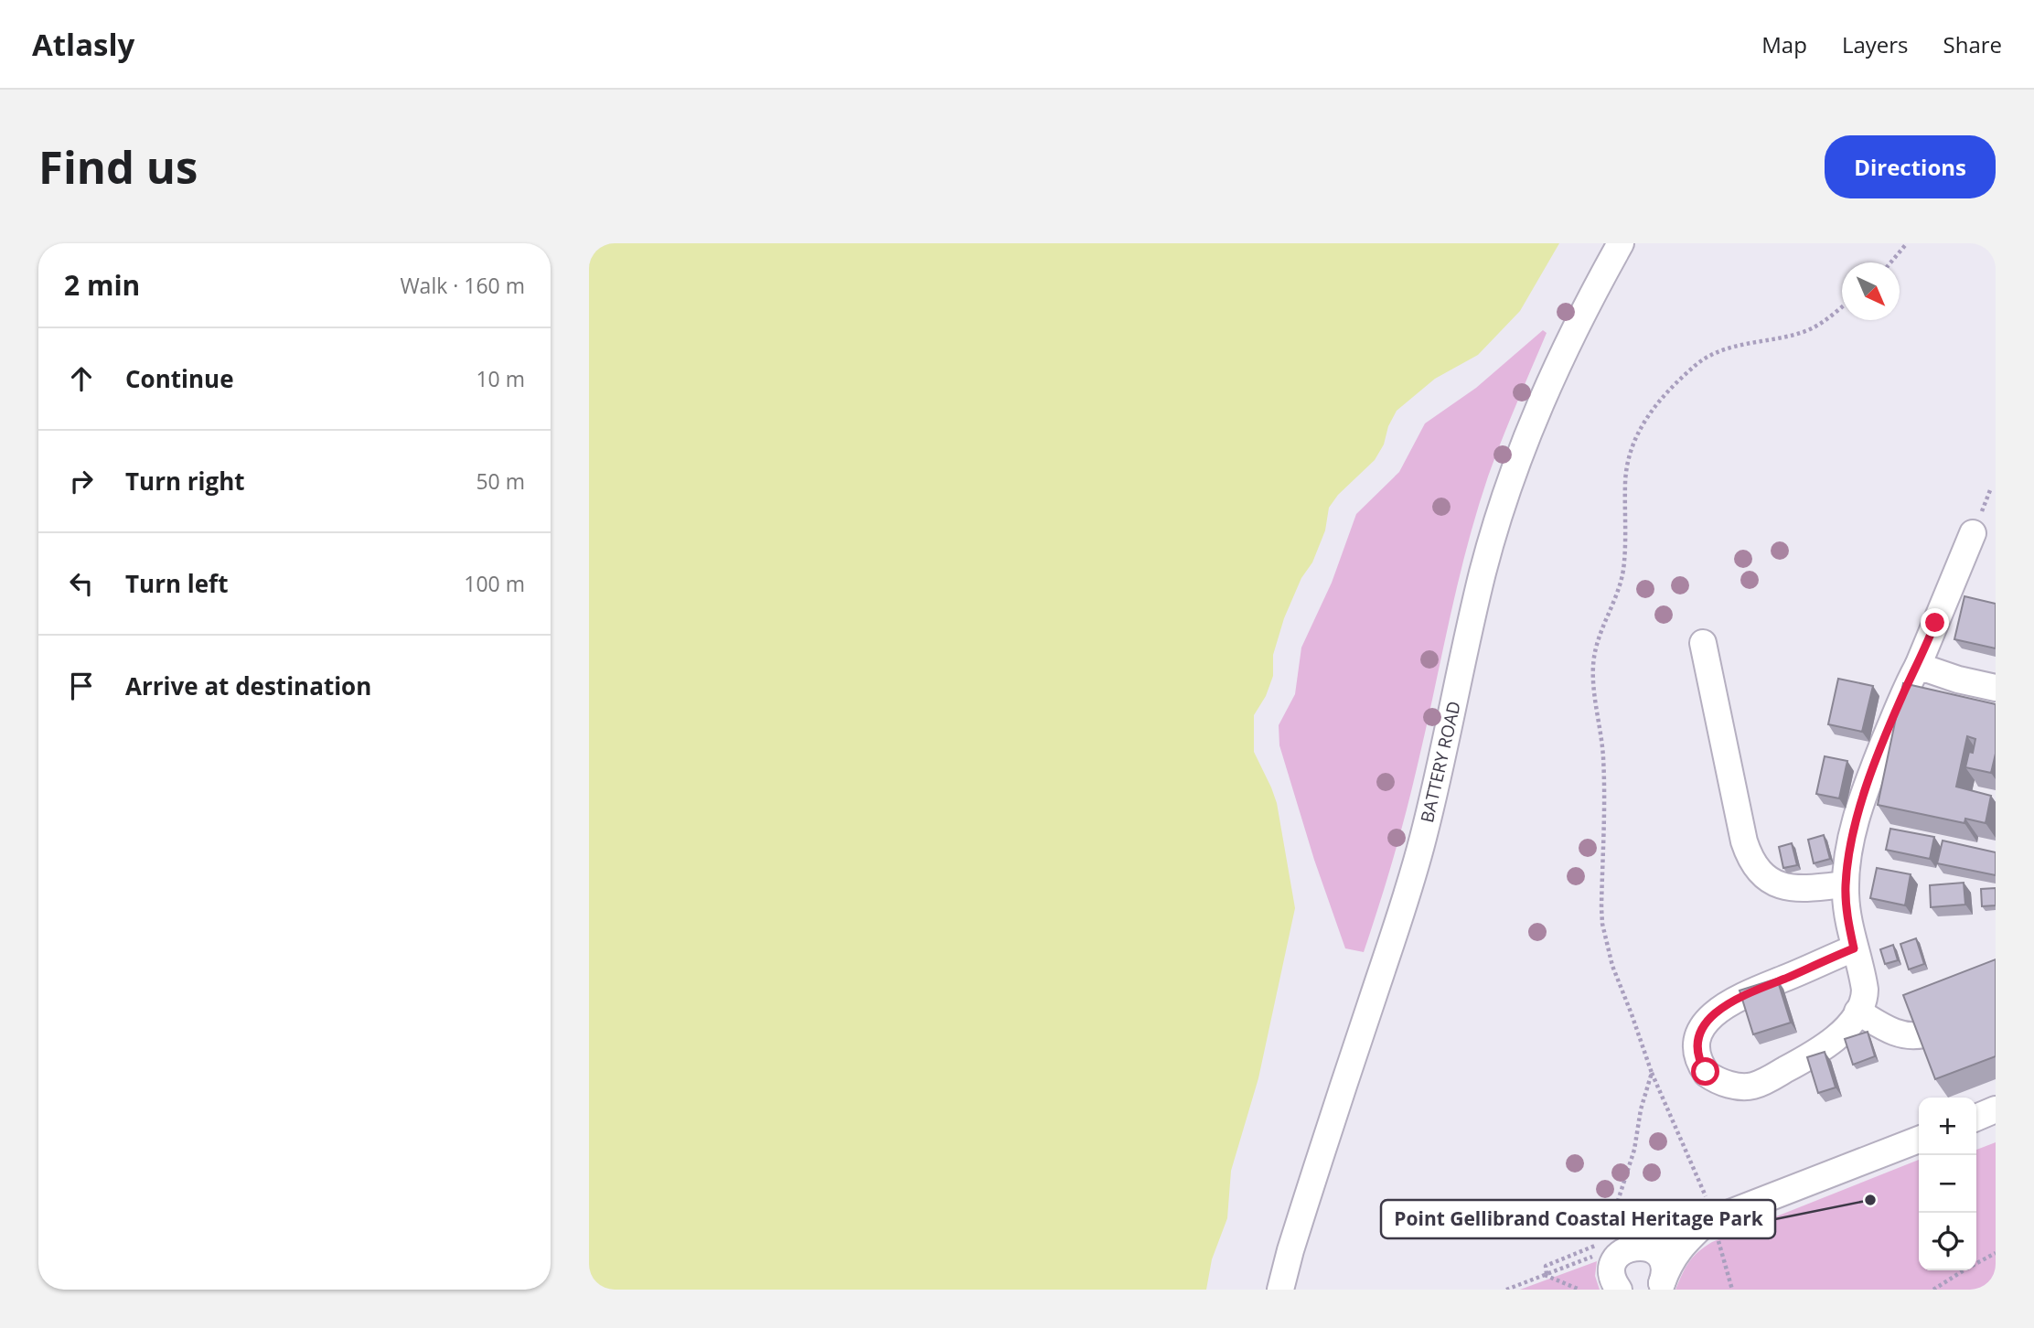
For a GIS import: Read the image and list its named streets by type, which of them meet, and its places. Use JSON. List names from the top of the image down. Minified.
{"streets":{"street":["BATTERY ROAD"]},"places":["Point Gellibrand Coastal Heritage Park"],"north":"bottom right","page":{"header":"Atlasly","nav":["Map","Layers","Share"],"buttons":"Directions","title":"Find us","heading":["2 min","Walk · 160 m"],"list":[["Continue","10 m"],["Turn right","50 m"],["Turn left","100 m"],"Arrive at destination"],"map_buttons":["+","−"]}}
